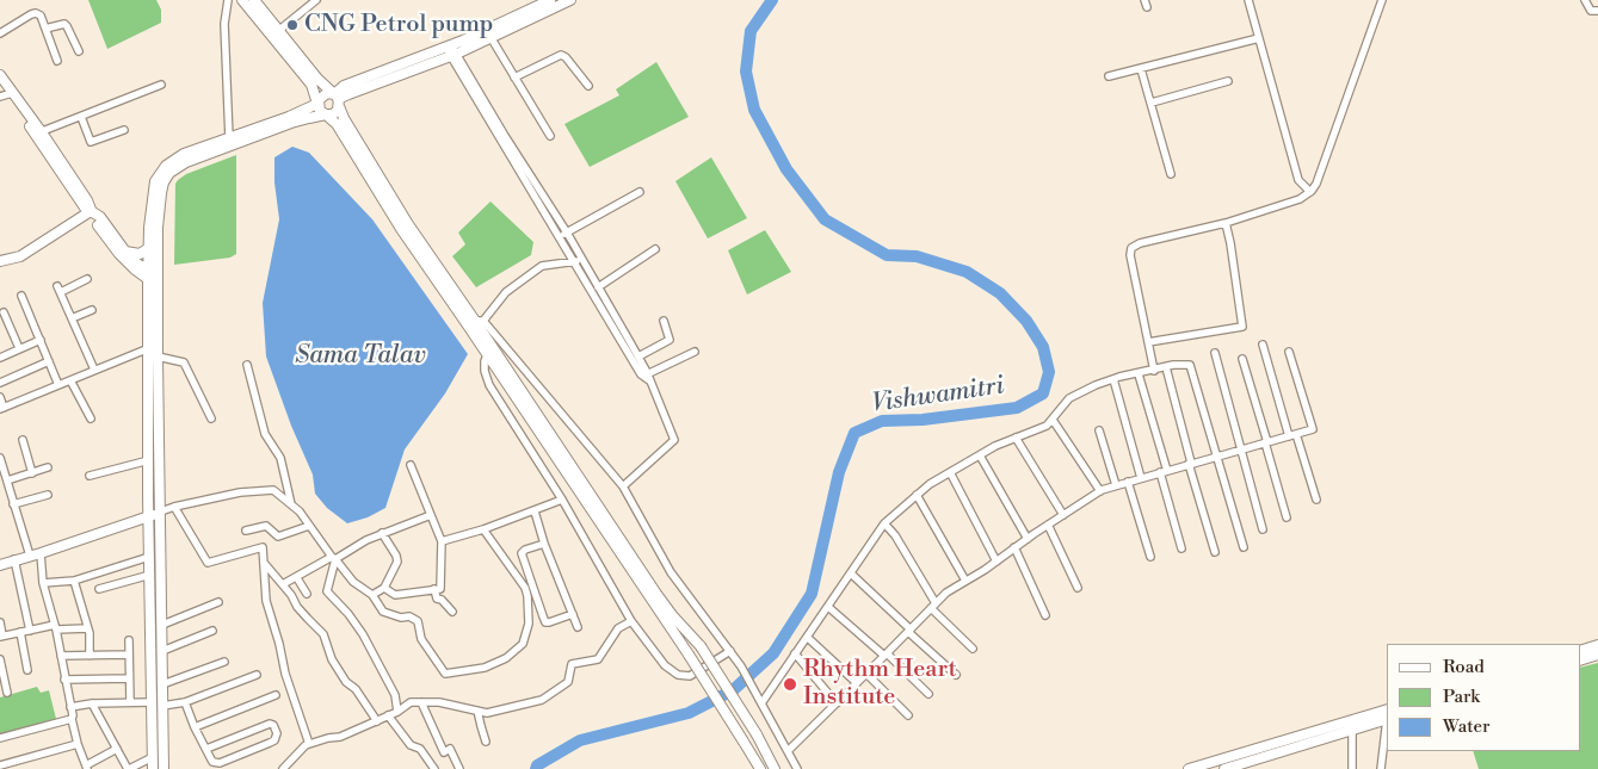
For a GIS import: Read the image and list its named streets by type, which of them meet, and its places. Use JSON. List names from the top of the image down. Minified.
{"water":["Sama Talav","Vishwamitri"],"places":["CNG Petrol pump","Rhythm Heart Institute"],"legend":["Road","Park","Water"]}
